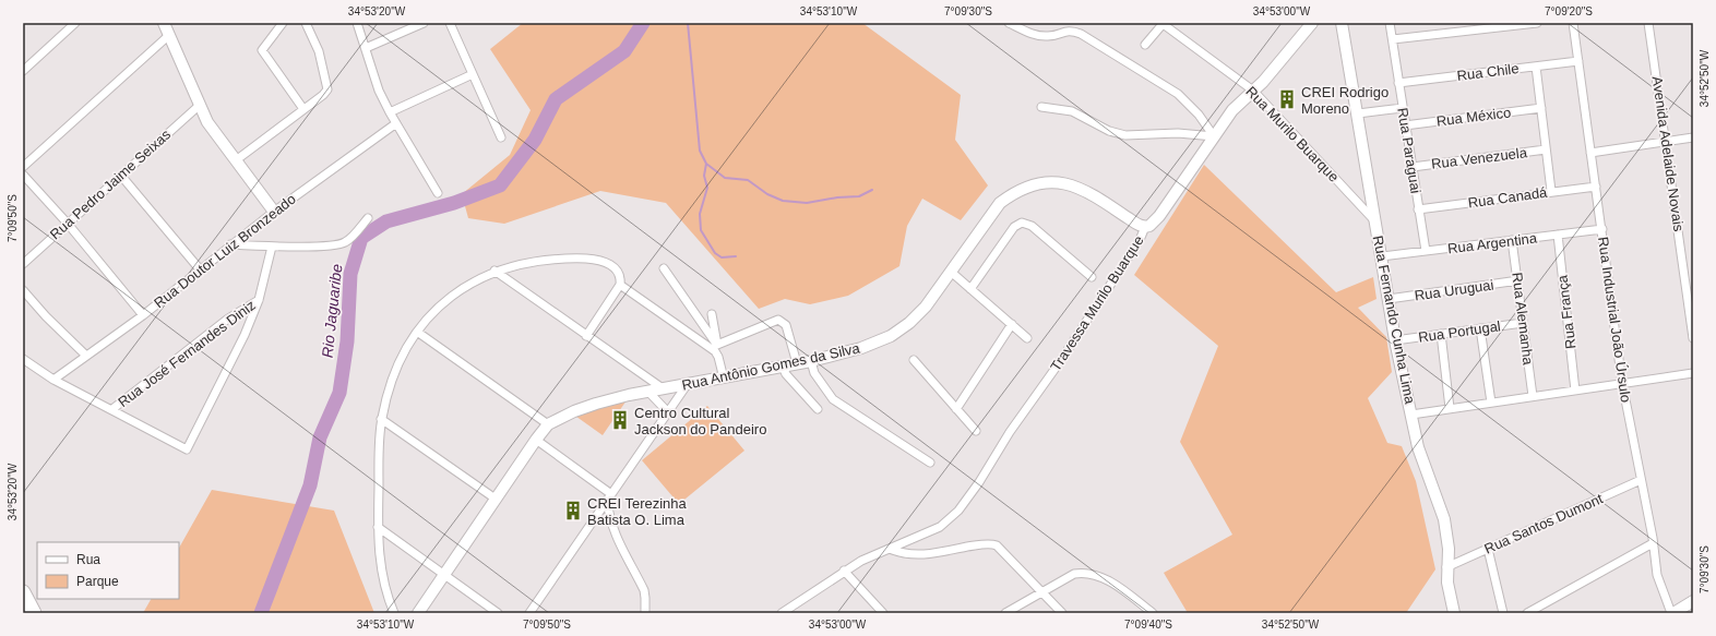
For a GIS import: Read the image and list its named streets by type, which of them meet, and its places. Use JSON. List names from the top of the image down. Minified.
{"streets":{"street":["Rua Chile","Rua México","Rua Murilo Buarque","Rua Paraguai","Avenida Adelaide Novais","Rua Venezuela","Rua Pedro Jaime Seixas","Rua Canadá","Rua Argentina","Rua Doutor Luiz Bronzeado","Rua Uruguai","Travessa Murilo Buarque","Rua França","Rua Alemanha","Rua Fernando Cunha Lima","Rua Industrial João Úrsulo","Rua Portugal","Rua José Fernandes Diniz","Rua Antônio Gomes da Silva","Rua Santos Dumont"]},"crossings":[["Rua Chile","Rua Paraguai"],["Rua Chile","Rua Industrial João Úrsulo"],["Rua México","Rua Paraguai"],["Rua Murilo Buarque","Travessa Murilo Buarque"],["Rua Murilo Buarque","Rua Fernando Cunha Lima"],["Rua Paraguai","Rua Venezuela"],["Rua Paraguai","Rua Canadá"],["Rua Paraguai","Rua Argentina"],["Rua Canadá","Rua Industrial João Úrsulo"],["Rua Argentina","Rua França"],["Rua Argentina","Rua Alemanha"],["Rua Argentina","Rua Fernando Cunha Lima"],["Rua Argentina","Rua Industrial João Úrsulo"],["Rua Uruguai","Rua Alemanha"],["Rua Uruguai","Rua Fernando Cunha Lima"],["Travessa Murilo Buarque","Rua Antônio Gomes da Silva"],["Rua Alemanha","Rua Portugal"],["Rua Fernando Cunha Lima","Rua Portugal"],["Rua Fernando Cunha Lima","Rua Santos Dumont"],["Rua Industrial João Úrsulo","Rua Santos Dumont"]],"water":["Rio Jaguaribe"],"places":{"building":["CREI Rodrigo Moreno","Centro Cultural Jackson do Pandeiro","CREI Terezinha Batista O. Lima"]},"legend":["Rua","Parque"],"coordinates":["34°53'20\"W","34°53'10\"W","7°09'30\"S","34°53'00\"W","7°09'20\"S","34°52'50\"W","7°09'50\"S","7°09'40\"S"]}
